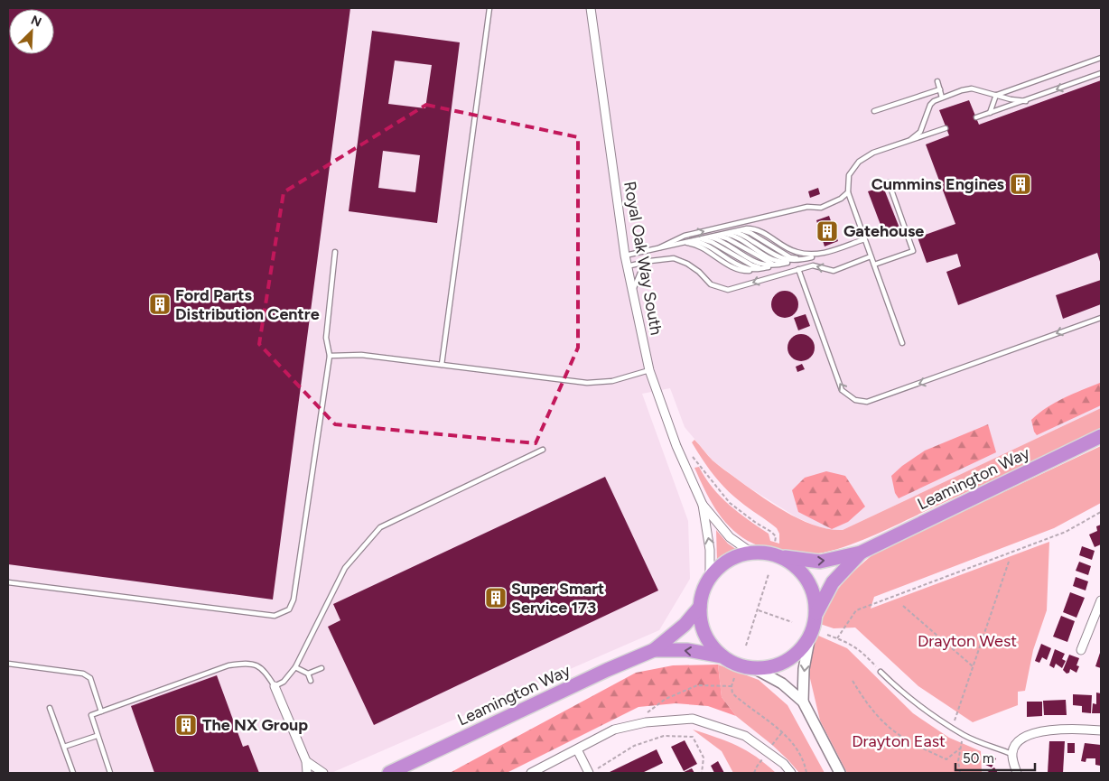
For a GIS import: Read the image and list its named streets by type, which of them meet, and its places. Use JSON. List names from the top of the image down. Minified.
{"streets":{"highway":["Leamington Way"],"street":["Royal Oak Way South"]},"crossings":[["Royal Oak Way South","Leamington Way"]],"parks":["Drayton West","Drayton East"],"places":{"building":["Cummins Engines","Gatehouse","Ford Parts Distribution Centre","Super Smart Service 173","The NX Group"]},"scale_bar":"50 m","north":"top right"}
